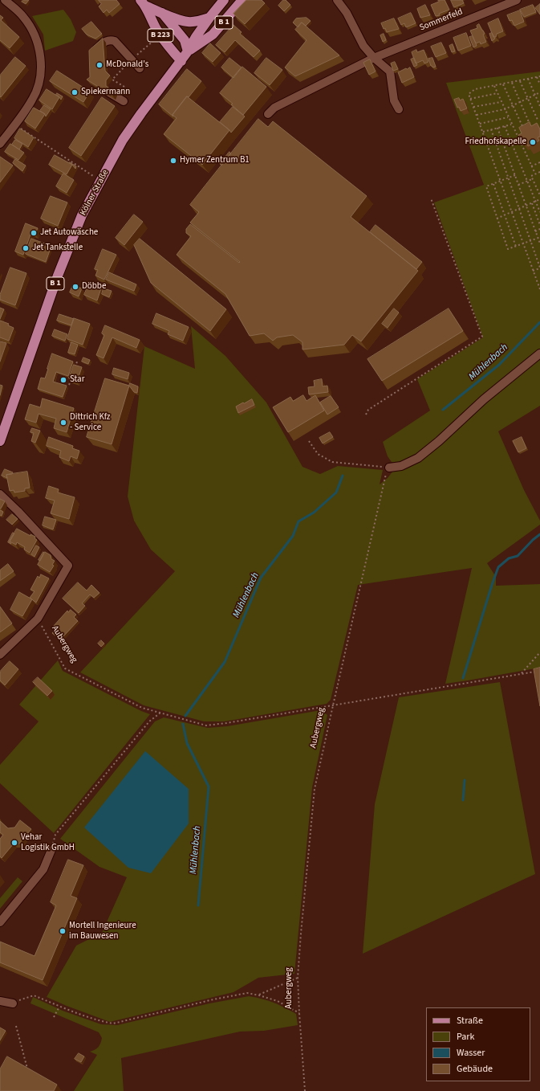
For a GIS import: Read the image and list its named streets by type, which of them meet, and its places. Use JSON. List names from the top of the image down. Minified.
{"streets":{"main road":["B 1","B 223","Kölner Straße"],"street":["Sommerfeld"],"path":["Aubergweg"]},"crossings":[["B 223","Kölner Straße"]],"water":["Mühlenbach"],"places":["McDonald's","Spiekermann","Friedhofskapelle","Hymer Zentrum B1","Jet Autowäsche","Jet Tankstelle","Döbbe","Star","Dittrich Kfz - Service","Vehar Logistik GmbH","Mortell Ingenieure im Bauwesen"],"legend":["Straße","Park","Wasser","Gebäude"]}
